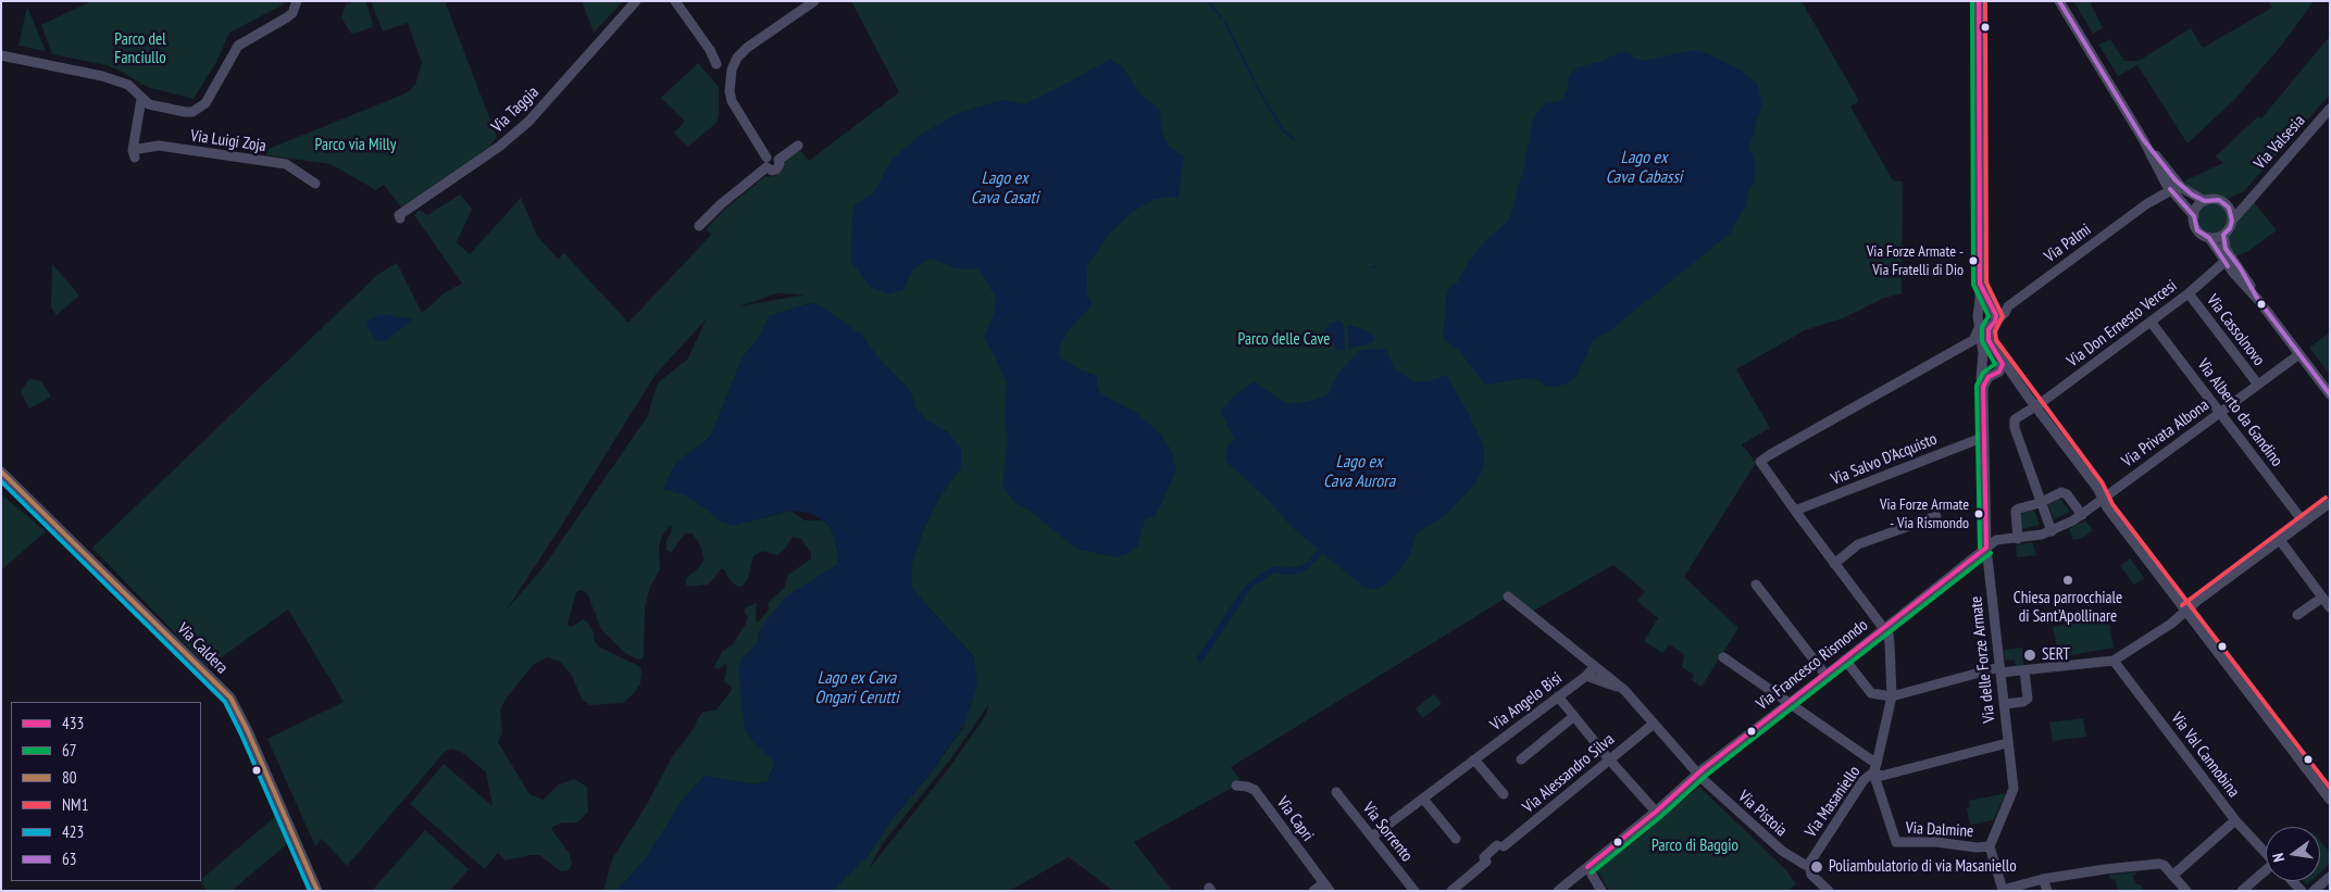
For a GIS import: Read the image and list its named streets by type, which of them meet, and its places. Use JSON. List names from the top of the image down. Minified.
{"streets":{"street":["Via Taggia","Via Luigi Zoja","Via Valsesia","Via Palmi","Via Don Ernesto Vercesi","Via Cassolnovo","Via Alberto da Gandino","Via Privata Albona","Via Salvo D'Acquisto","Via Caldera","Via delle Forze Armate","Via Francesco Rismondo","Via Angelo Bisi","Via Val Cannobina","Via Alessandro Silva","Via Masaniello","Via Pistoia","Via Capri","Via Dalmine","Via Sorrento"]},"crossings":[["Via Palmi","Via delle Forze Armate"],["Via Don Ernesto Vercesi","Via Cassolnovo"],["Via Don Ernesto Vercesi","Via Alberto da Gandino"],["Via Don Ernesto Vercesi","Via delle Forze Armate"],["Via Cassolnovo","Via Privata Albona"],["Via Alberto da Gandino","Via Privata Albona"],["Via Privata Albona","Via delle Forze Armate"],["Via Privata Albona","Via Francesco Rismondo"],["Via Salvo D'Acquisto","Via delle Forze Armate"],["Via delle Forze Armate","Via Francesco Rismondo"],["Via delle Forze Armate","Via Dalmine"],["Via Francesco Rismondo","Via Masaniello"],["Via Francesco Rismondo","Via Pistoia"],["Via Angelo Bisi","Via Pistoia"],["Via Angelo Bisi","Via Sorrento"],["Via Alessandro Silva","Via Pistoia"],["Via Masaniello","Via Pistoia"],["Via Masaniello","Via Dalmine"]],"water":["Lago ex Cava Cabassi","Lago ex Cava Casati","Lago ex Cava Aurora","Lago ex Cava Ongari Cerutti"],"parks":["Parco del Fanciullo","Parco via Milly","Parco delle Cave","Parco di Baggio"],"places":["Via Forze Armate - Via Fratelli di Dio","Via Forze Armate - Via Rismondo","Chiesa parrocchiale di Sant'Apollinare","SERT","Poliambulatorio di via Masaniello"],"lines":["transit line 433","transit line 67","transit line NM1","transit line 63","transit line 80","transit line 423"],"legend":["433","67","80","NM1","423","63"],"north":"left"}
